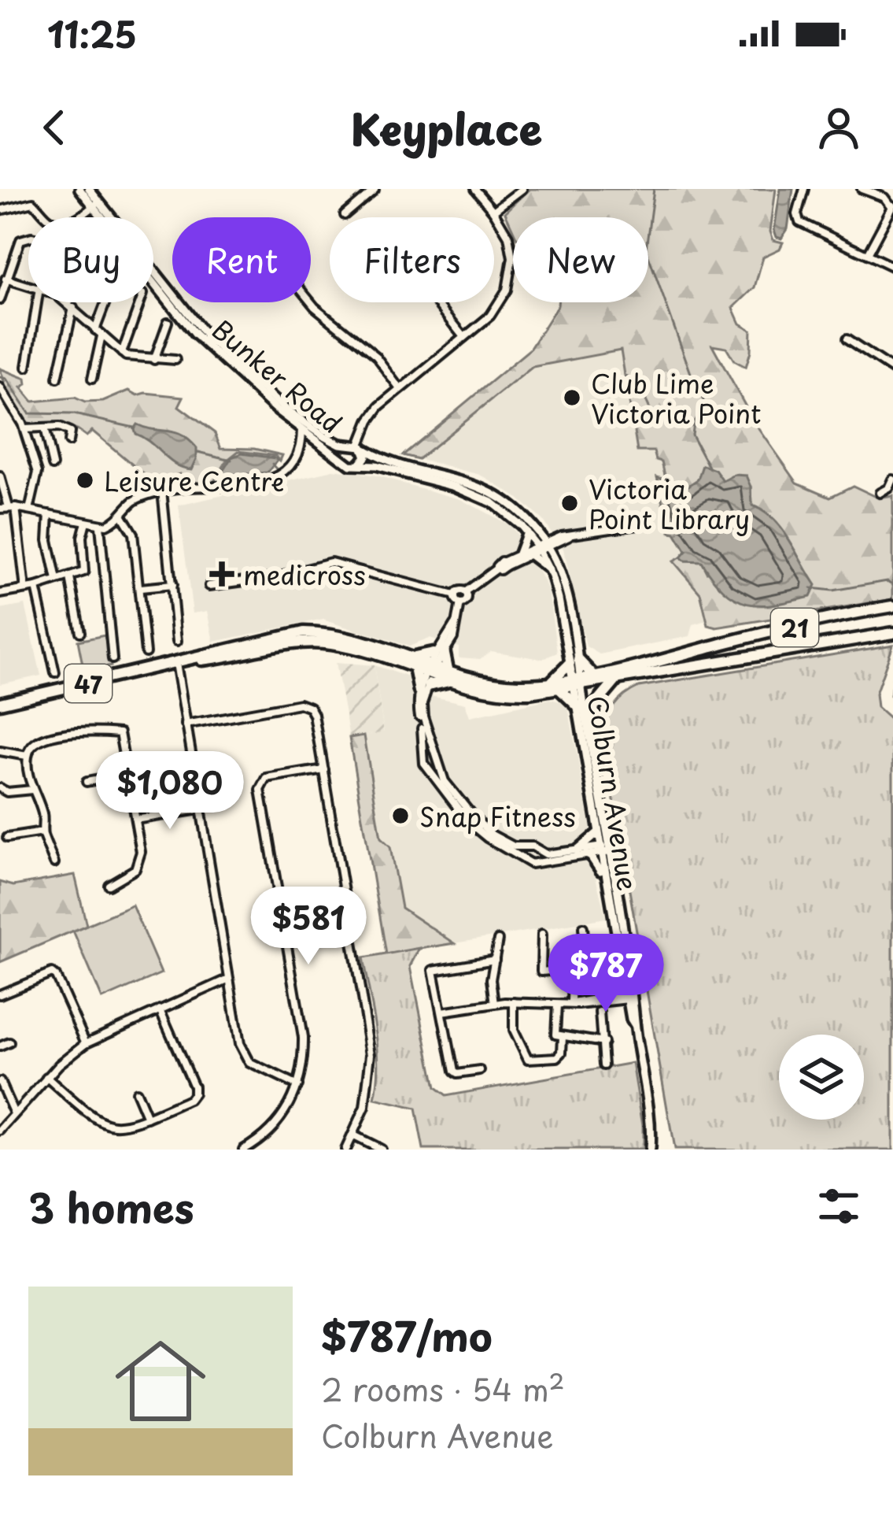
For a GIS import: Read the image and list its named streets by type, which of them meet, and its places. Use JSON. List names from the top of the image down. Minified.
{"streets":{"highway":["21","47"],"main road":["Bunker Road","Colburn Avenue"]},"crossings":[["Bunker Road","21"],["Bunker Road","47"],["Bunker Road","Colburn Avenue"],["21","47"],["21","Colburn Avenue"],["47","Colburn Avenue"]],"places":{"other":["Club Lime Victoria Point","Leisure Centre","Victoria Point Library","Snap Fitness"],"health":["medicross"]},"page":{"status":"11:25","header":"Keyplace","chip":["Buy","Rent","Filters","New"],"price":["$1,080","$581","$787"],"heading":"3 homes","list":[{"name":"$787/mo","note":"2 rooms · 54 m² · Colburn Avenue"}]}}
